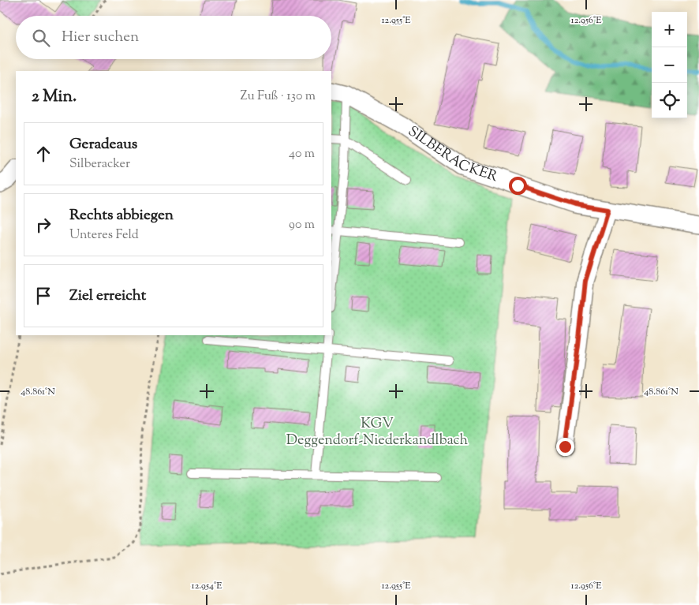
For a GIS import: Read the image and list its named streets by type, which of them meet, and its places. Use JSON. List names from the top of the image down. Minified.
{"streets":{"street":["SILBERACKER"]},"parks":["KGV Deggendorf-Niederkandlbach"],"page":{"map_buttons":["+","−"],"search":"Hier suchen","heading":["2 Min.","Zu Fuß · 130 m"],"list":[["Geradeaus","Silberacker","40 m"],["Rechts abbiegen","Unteres Feld","90 m"],"Ziel erreicht"]},"coordinates":["12.955°E","12.956°E","48.861°N","12.954°E"]}
